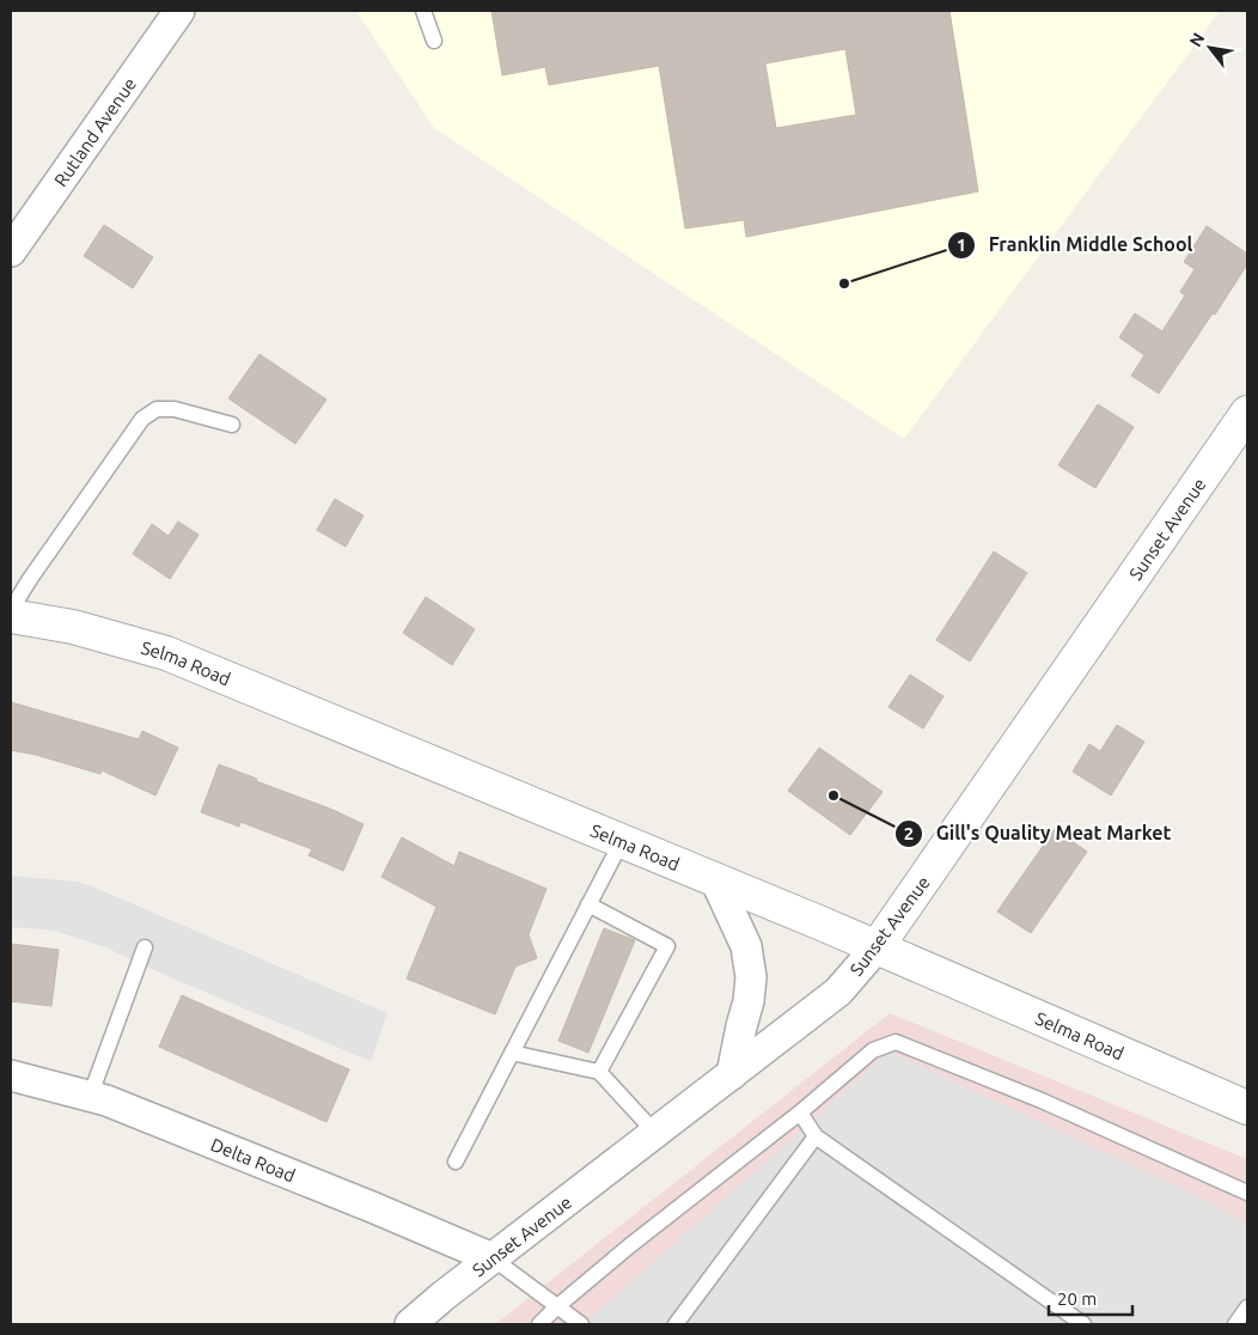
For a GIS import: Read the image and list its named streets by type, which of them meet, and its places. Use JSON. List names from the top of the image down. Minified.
{"streets":{"street":["Rutland Avenue","Sunset Avenue","Selma Road","Delta Road"]},"crossings":[["Sunset Avenue","Selma Road"],["Sunset Avenue","Delta Road"]],"places":["Franklin Middle School","Gill's Quality Meat Market"],"scale_bar":"20 m","north":"top left"}
